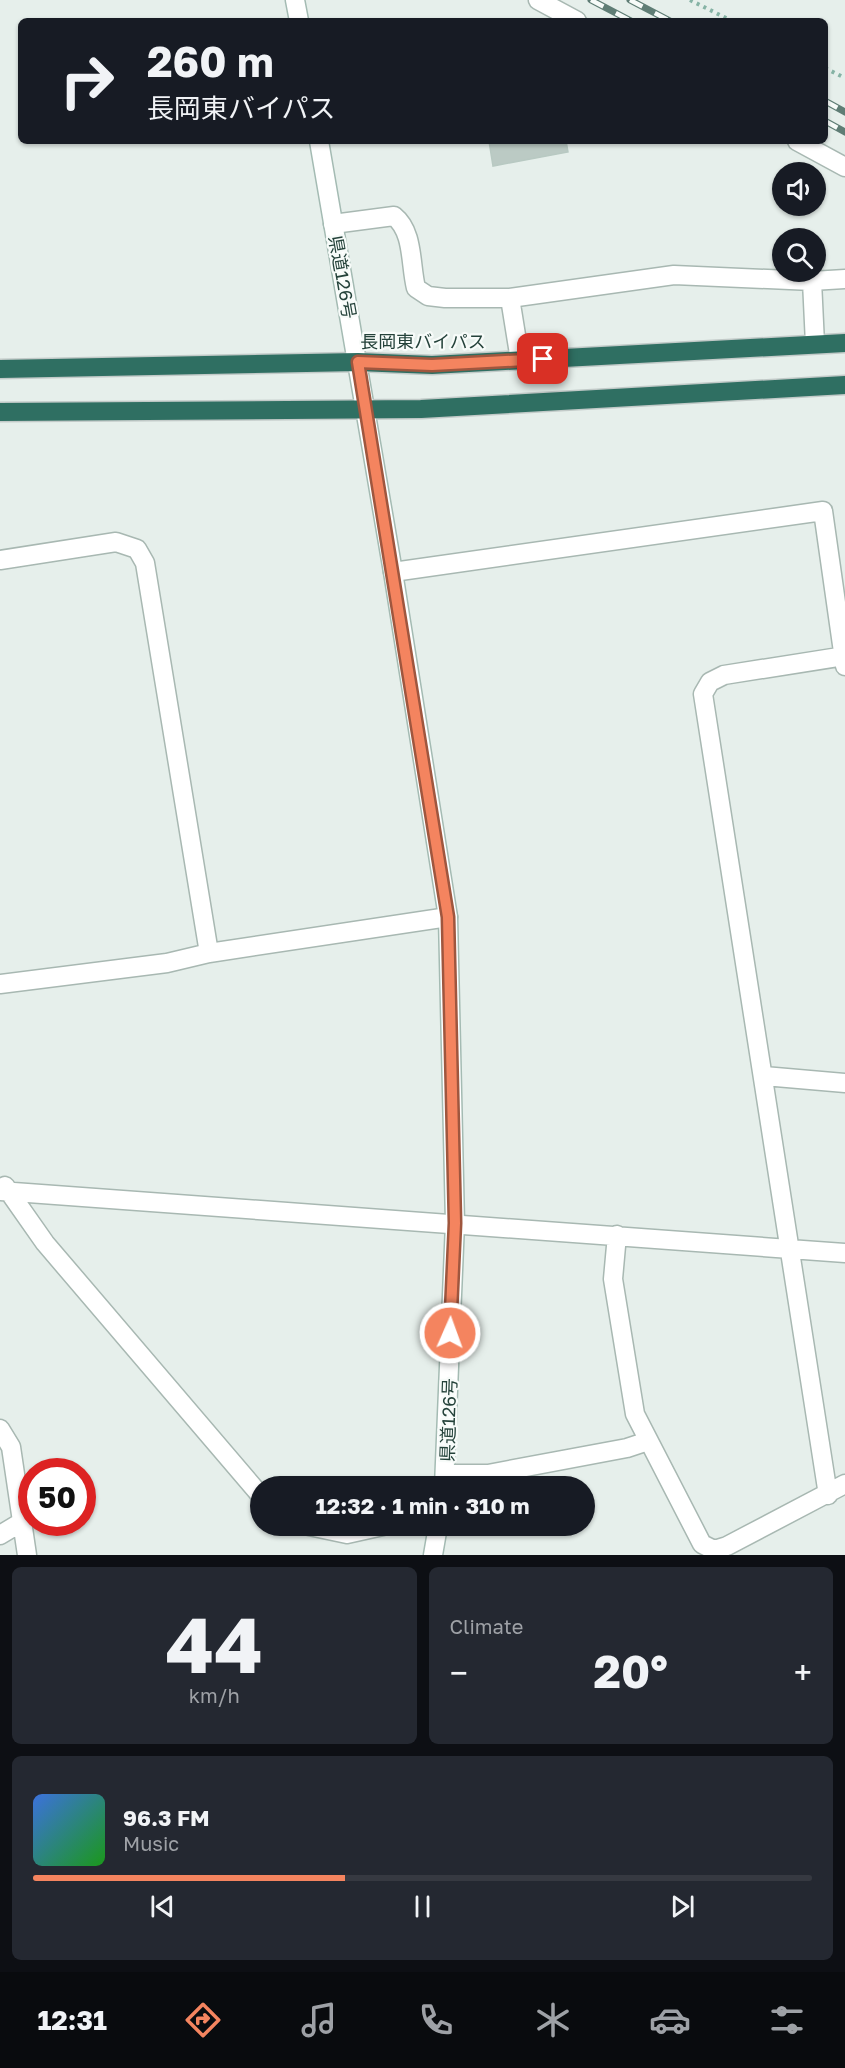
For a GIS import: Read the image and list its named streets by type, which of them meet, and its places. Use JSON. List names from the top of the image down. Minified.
{"streets":{"highway":["長岡東バイパス"],"street":["県道126号"]},"crossings":[["県道126号","長岡東バイパス"]],"page":{"turn":["260 m","長岡東バイパス"],"limit":"50","trip":"12:32 · 1 min · 310 m","tile":[["44","km/h"],"Climate"],"heat":["−","20°","+"],"song":["96.3 FM","Music"],"tabs":"12:31"}}
